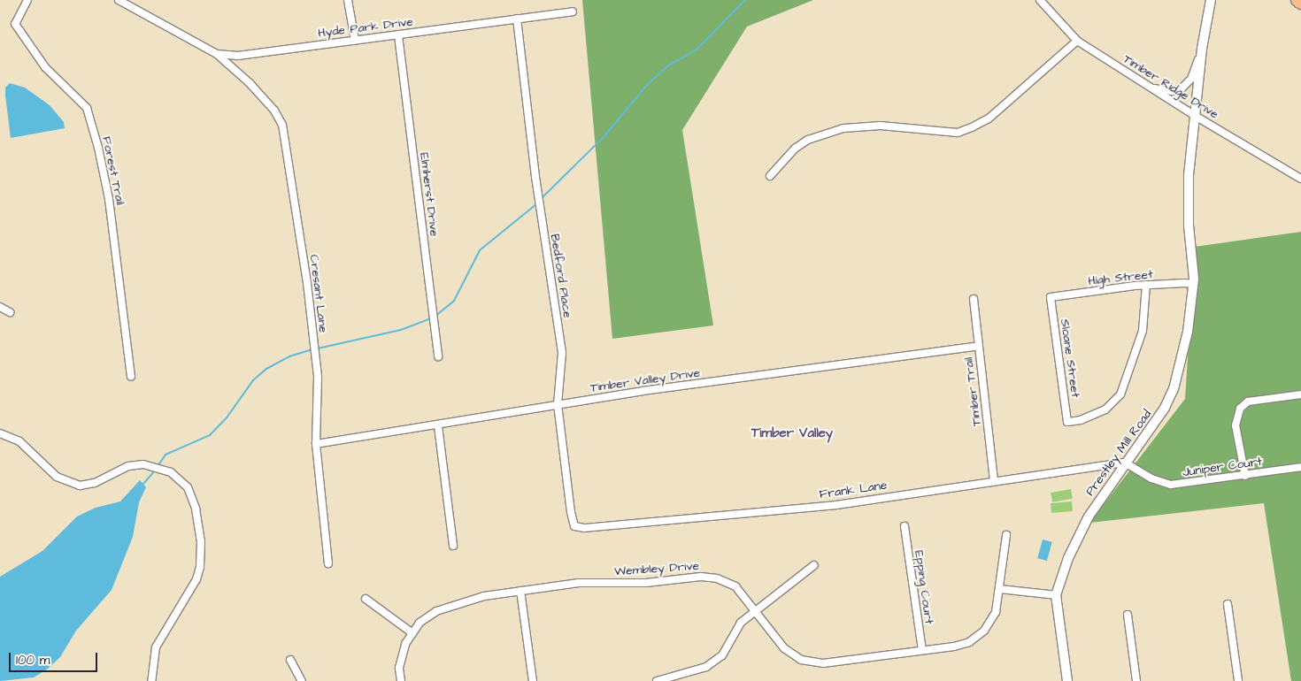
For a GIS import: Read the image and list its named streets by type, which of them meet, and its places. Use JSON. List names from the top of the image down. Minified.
{"streets":{"street":["Hyde Park Drive","Timber Ridge Drive","Forest Trail","Elmherst Drive","Bedford Place","High Street","Cresant Lane","Sloane Street","Timber Valley Drive","Timber Trail","Prestley Mill Road","Juniper Court","Frank Lane","Wembley Drive","Epping Court"]},"crossings":[["Hyde Park Drive","Elmherst Drive"],["Hyde Park Drive","Bedford Place"],["Hyde Park Drive","Cresant Lane"],["Timber Ridge Drive","Prestley Mill Road"],["Bedford Place","Timber Valley Drive"],["Bedford Place","Frank Lane"],["High Street","Sloane Street"],["High Street","Prestley Mill Road"],["Cresant Lane","Timber Valley Drive"],["Timber Valley Drive","Timber Trail"],["Timber Trail","Frank Lane"],["Prestley Mill Road","Juniper Court"],["Prestley Mill Road","Frank Lane"],["Juniper Court","Frank Lane"],["Wembley Drive","Epping Court"]],"districts":["Timber Valley"],"scale_bar":"100 m"}
